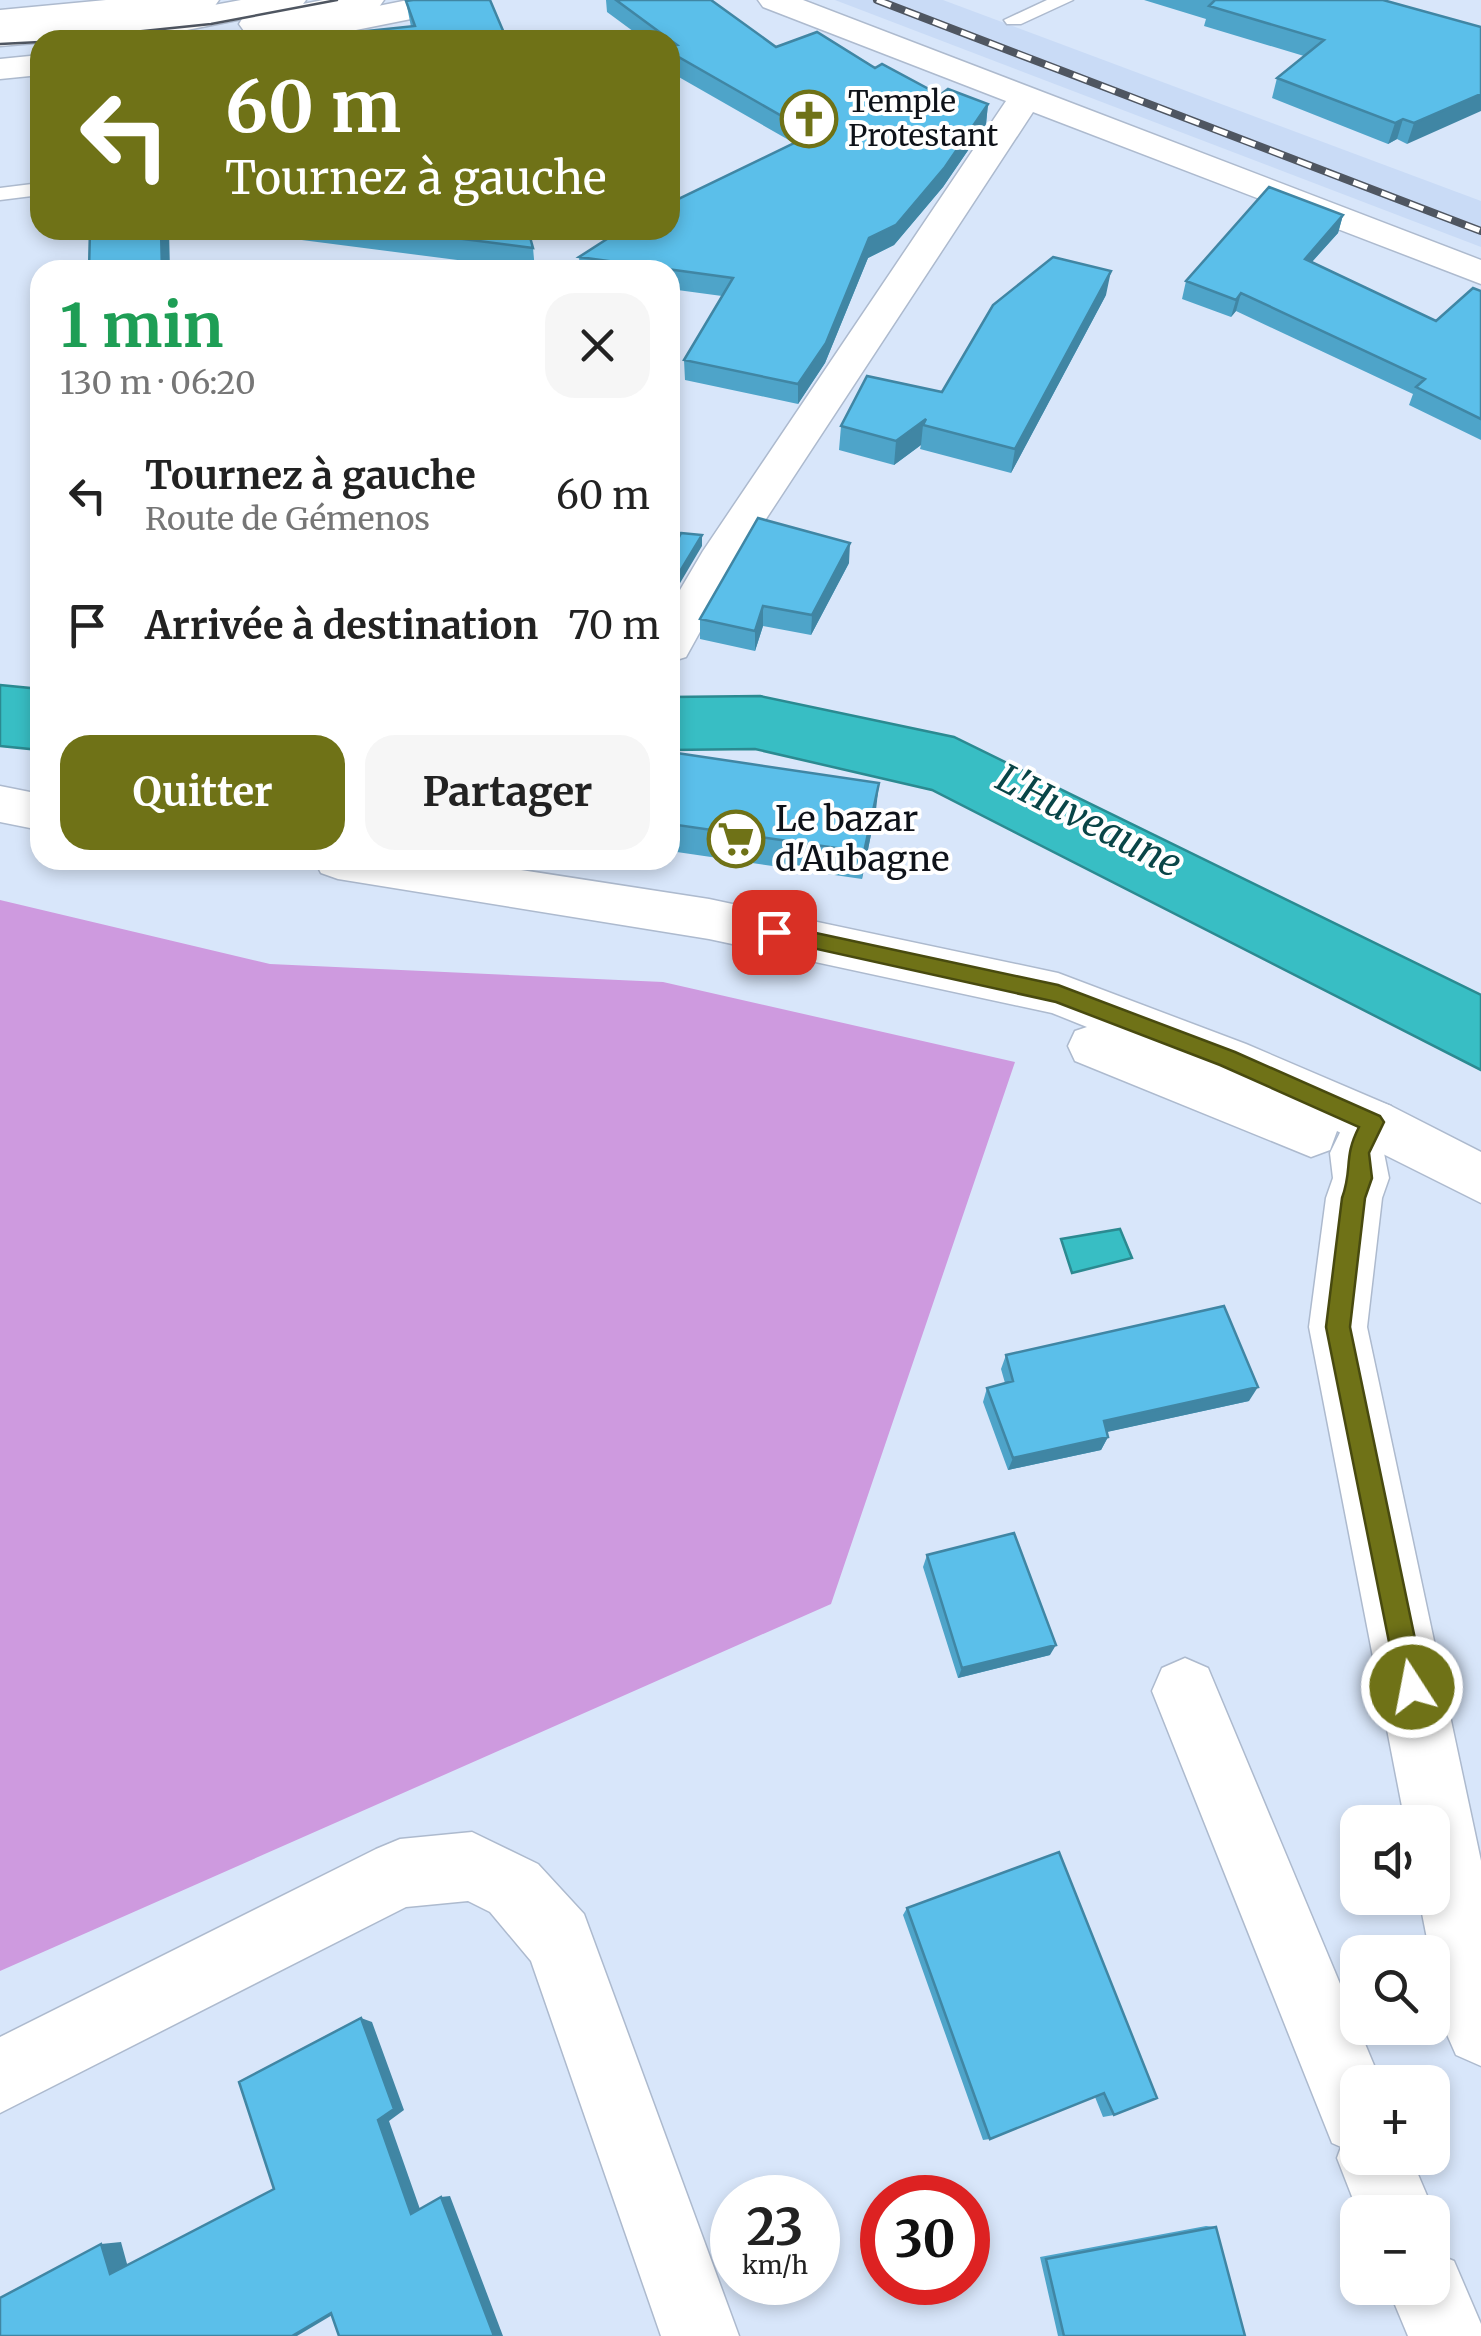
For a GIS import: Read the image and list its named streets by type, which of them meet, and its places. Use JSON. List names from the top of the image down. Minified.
{"water":["L'Huveaune"],"places":{"church":["Temple Protestant"],"supermarket":["Le bazar d'Aubagne"]},"page":{"turn":["60 m","Tournez à gauche"],"heading":["1 min","130 m · 06:20"],"list":[{"name":"Tournez à gauche","note":"Route de Gémenos","value":"60 m"},{"name":"Arrivée à destination","value":"70 m"}],"buttons":["Quitter","Partager"],"map_buttons":["+","−"],"speed":"23 km/h","limit":"30"}}
